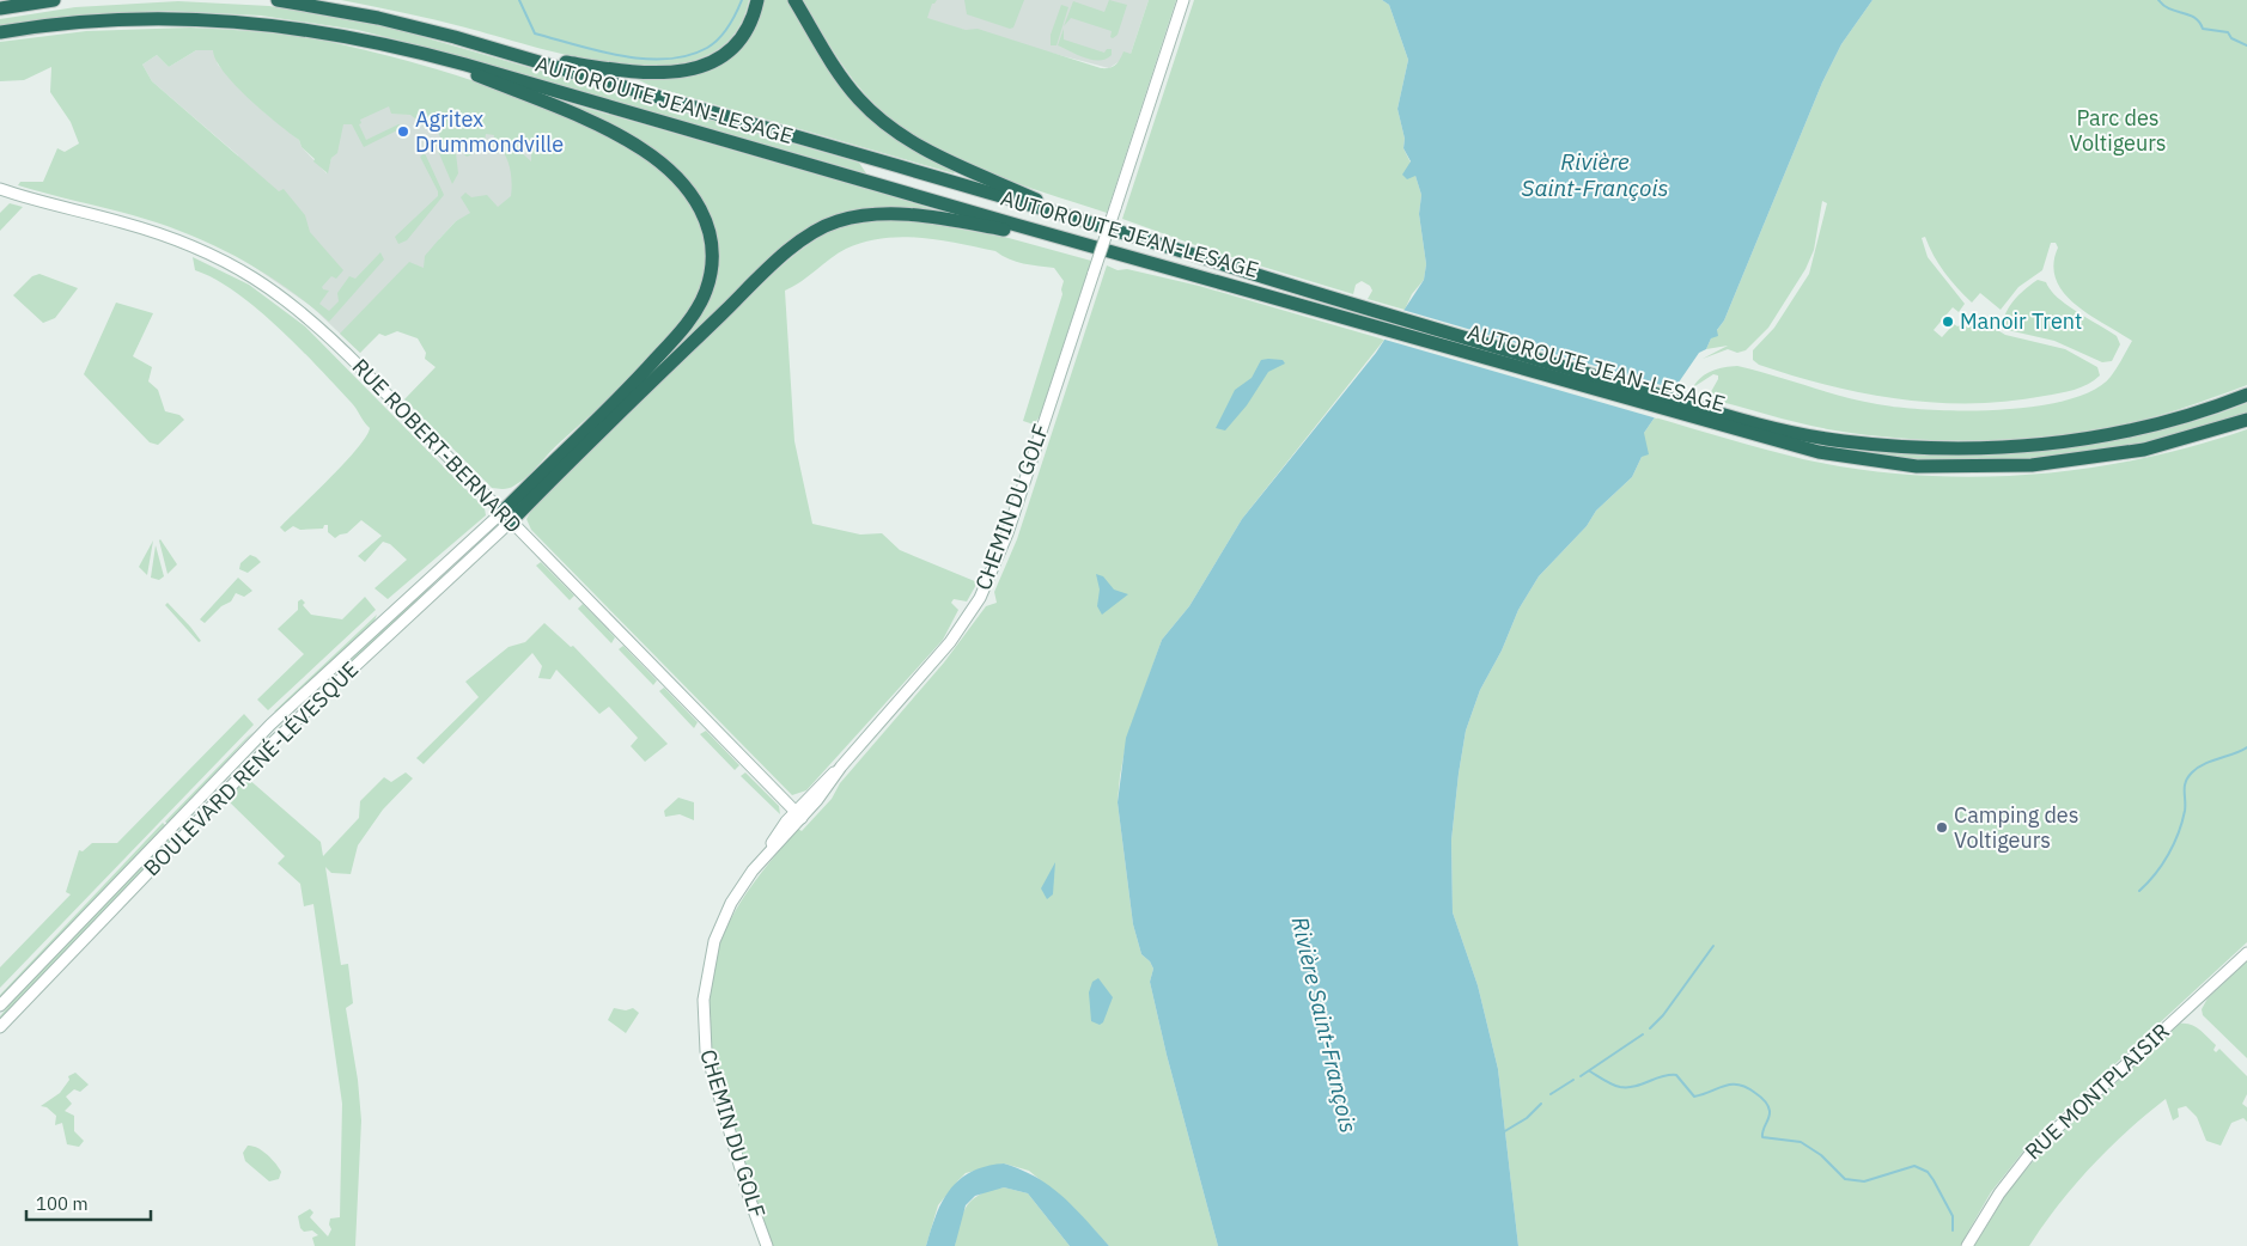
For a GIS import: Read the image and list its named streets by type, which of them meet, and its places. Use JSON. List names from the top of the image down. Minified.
{"streets":{"highway":["AUTOROUTE JEAN-LESAGE"],"street":["RUE ROBERT-BERNARD","CHEMIN DU GOLF","BOULEVARD RENÉ-LÉVESQUE","RUE MONTPLAISIR"]},"crossings":[["RUE ROBERT-BERNARD","CHEMIN DU GOLF"],["RUE ROBERT-BERNARD","BOULEVARD RENÉ-LÉVESQUE"]],"water":["Rivière Saint-François"],"parks":["Parc des Voltigeurs"],"places":["Agritex Drummondville","Manoir Trent","Camping des Voltigeurs"],"scale_bar":"100 m"}
